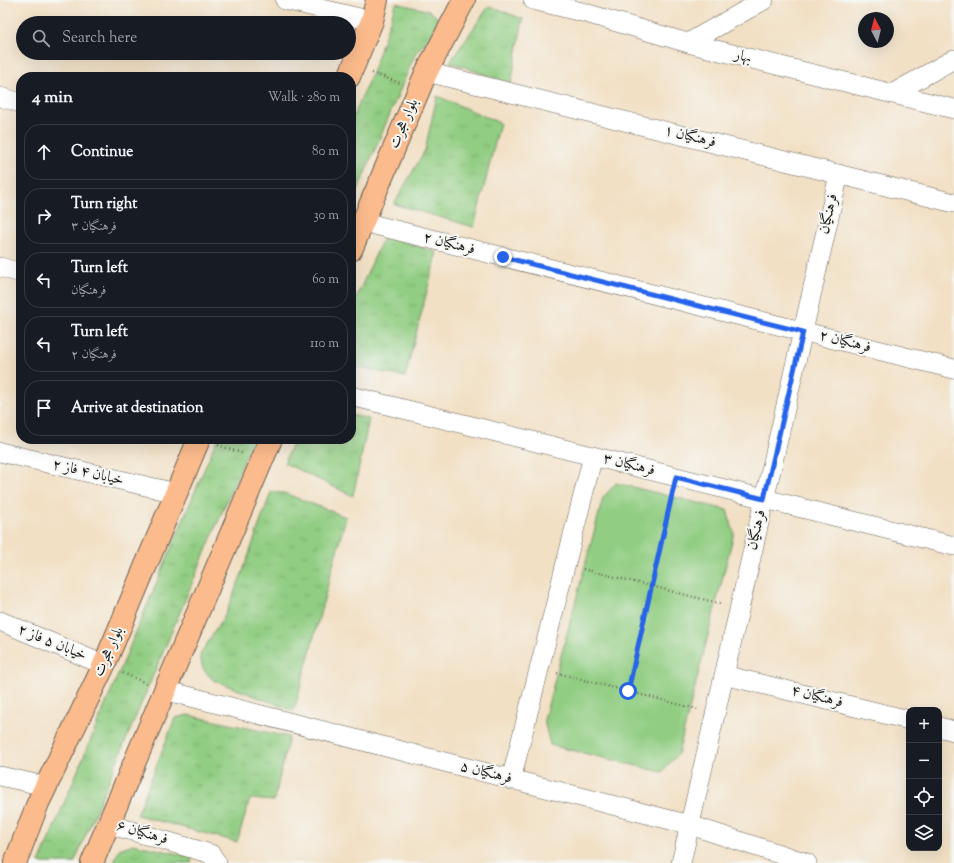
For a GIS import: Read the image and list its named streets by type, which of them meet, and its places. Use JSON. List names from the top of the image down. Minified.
{"streets":{"main road":["بلوار هجرت"],"street":["بهار","فرهنگیان ۱","فرهنگیان","فرهنگیان ۲","فرهنگیان ۳","خیابان ۴ فاز ۲","خیابان ۵ فاز ۲","فرهنگیان ۴","فرهنگیان ۵","فرهنگیان ۶"]},"crossings":[["بلوار هجرت","فرهنگیان ۱"],["بلوار هجرت","فرهنگیان ۲"],["بلوار هجرت","خیابان ۴ فاز ۲"],["بلوار هجرت","خیابان ۵ فاز ۲"],["فرهنگیان ۱","فرهنگیان"],["فرهنگیان","فرهنگیان ۲"],["فرهنگیان","فرهنگیان ۳"],["فرهنگیان","فرهنگیان ۴"],["فرهنگیان","فرهنگیان ۵"]],"north":"top","page":{"search":"Search here","heading":["4 min","Walk · 280 m"],"list":[["Continue","80 m"],["Turn right","فرهنگیان ۳","30 m"],["Turn left","فرهنگیان","60 m"],["Turn left","فرهنگیان ۲","110 m"],"Arrive at destination"],"map_buttons":["+","−"]}}
